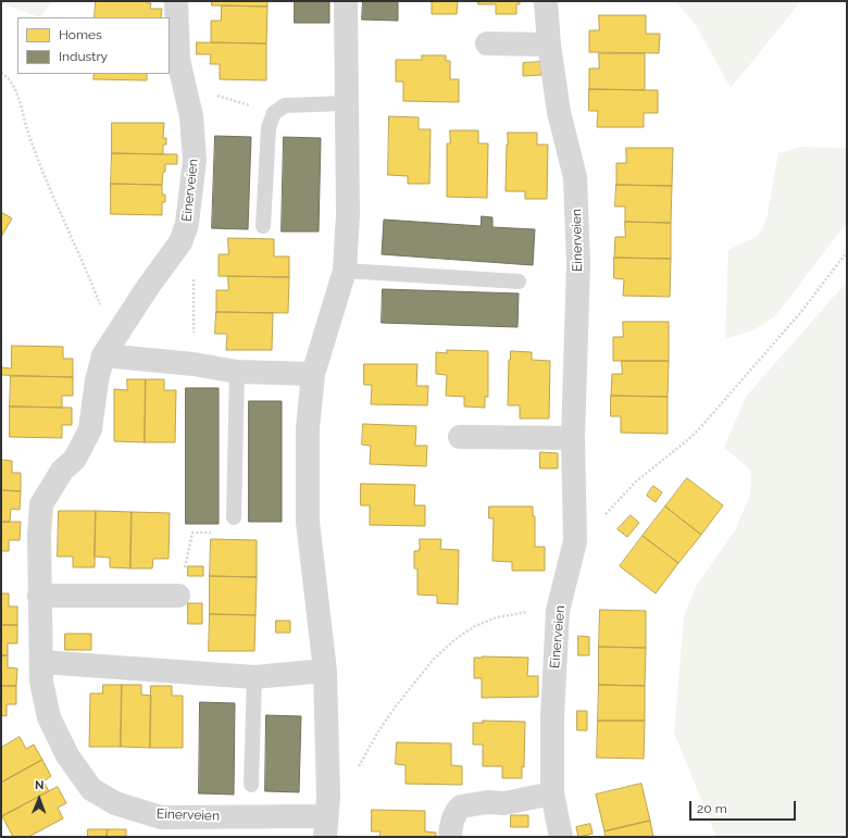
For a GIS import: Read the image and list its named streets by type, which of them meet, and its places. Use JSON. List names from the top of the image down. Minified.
{"streets":{"street":["Einerveien"]},"legend":["Homes","Industry"],"scale_bar":"20 m","north":"top"}
